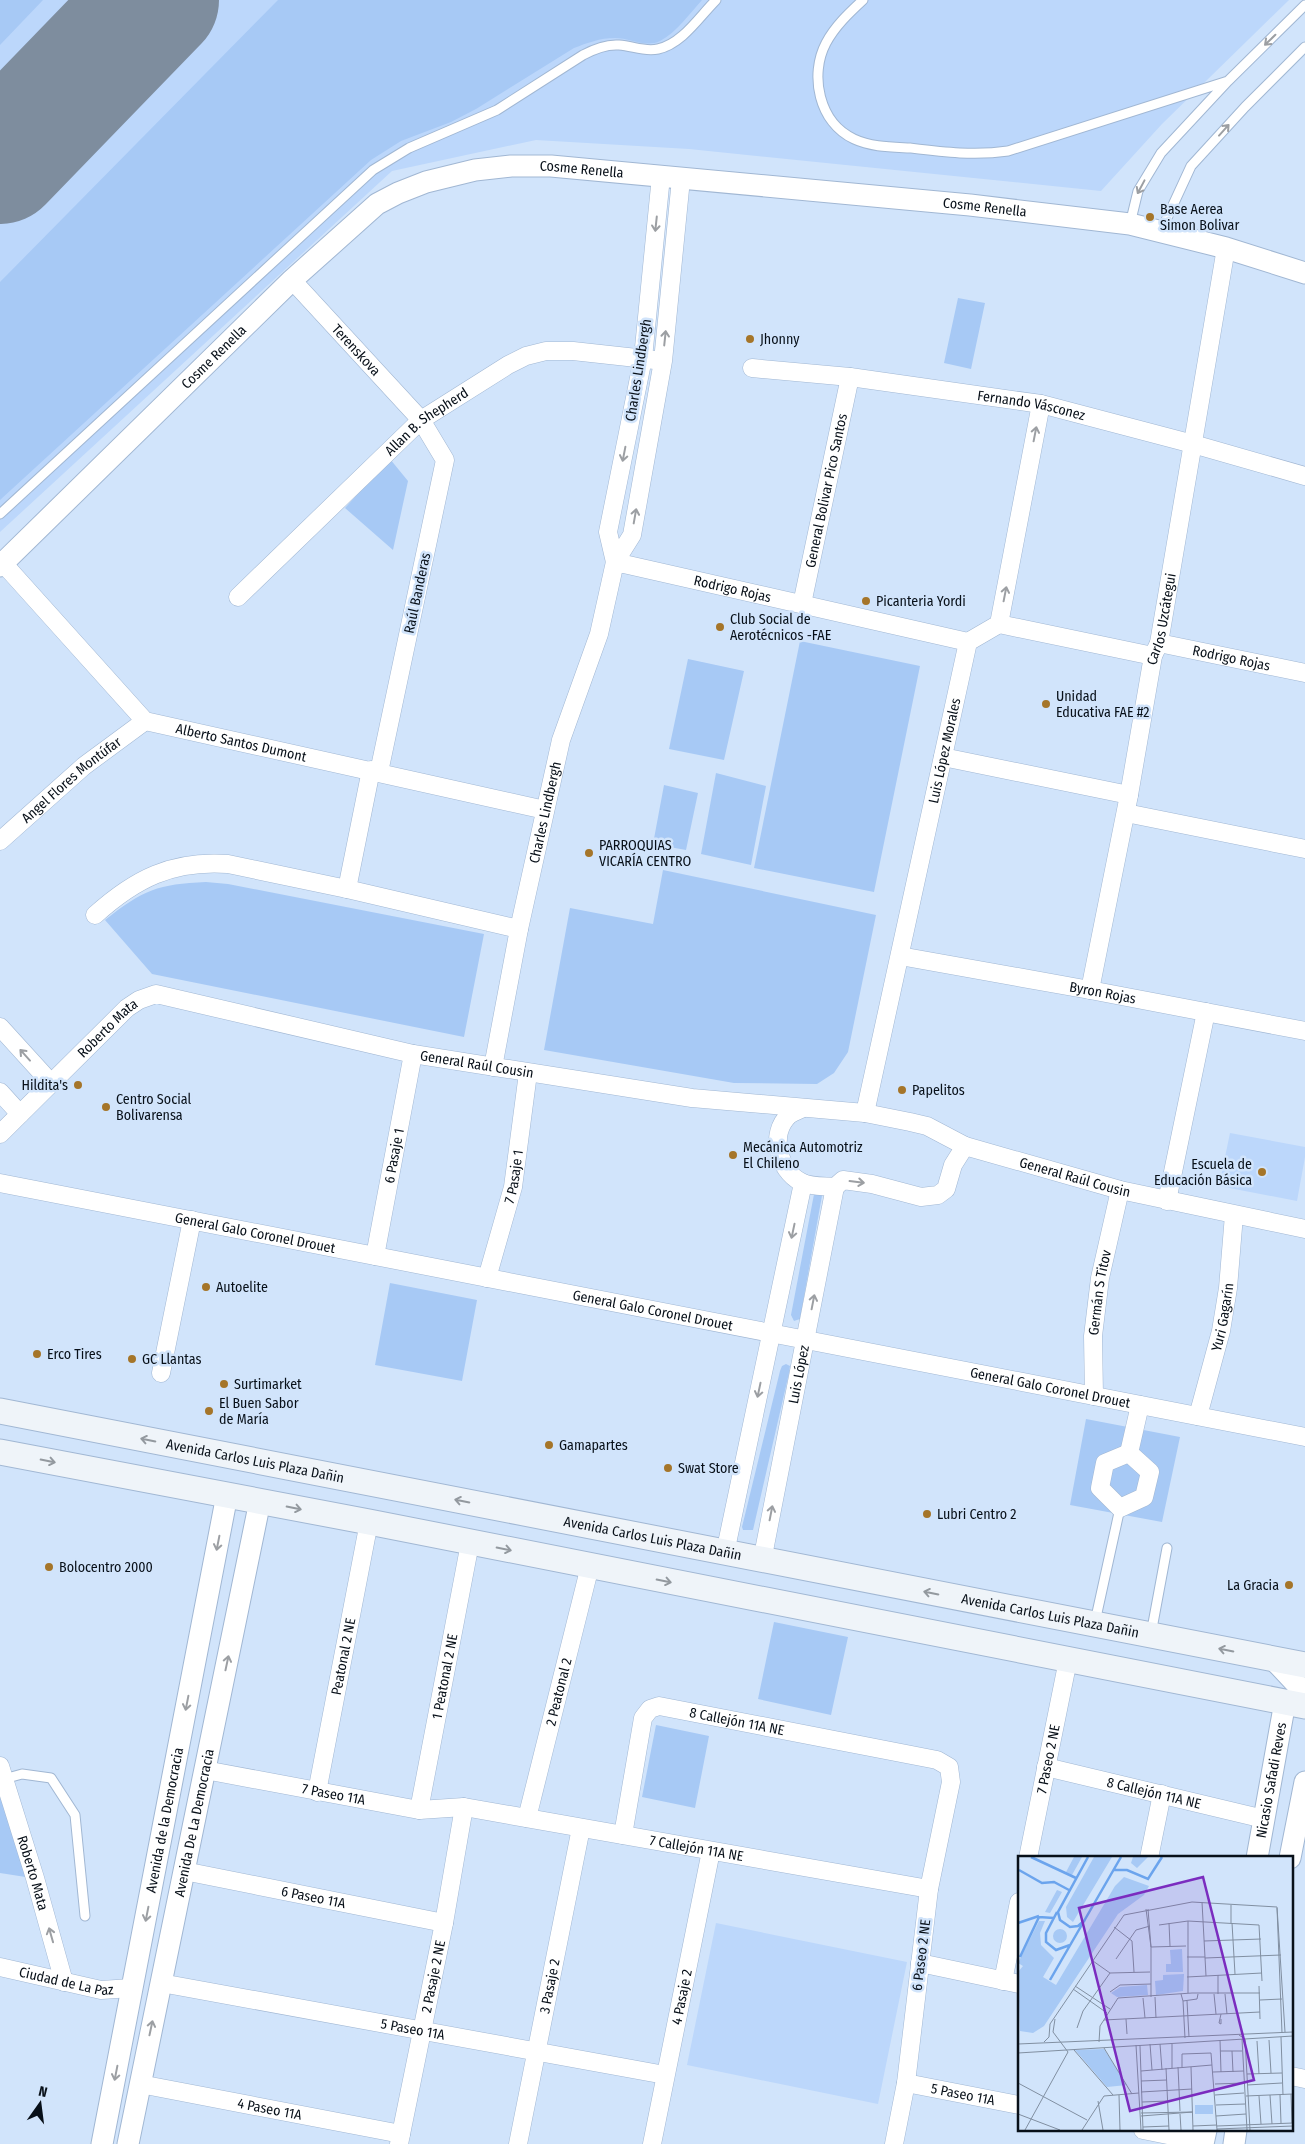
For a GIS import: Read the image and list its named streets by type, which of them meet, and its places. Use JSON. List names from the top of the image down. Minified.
{"streets":{"main road":["Avenida Carlos Luis Plaza Dañin"],"street":["Cosme Renella","Terenskova","Charles Lindbergh","Fernando Vásconez","Allan B. Shepherd","General Bolivar Pico Santos","Rodrigo Rojas","Raúl Banderas","Carlos Uzcátegui","Alberto Santos Dumont","Luis López Morales","Angel Flores Montúfar","Byron Rojas","Roberto Mata","General Raúl Cousin","6 Pasaje 1","7 Pasaje 1","General Galo Coronel Drouet","Germán S Titov","Yuri Gagarín","Luis López","Peatonal 2 NE","1 Peatonal 2 NE","2 Peatonal 2","8 Callejón 11A NE","7 Paseo 2 NE","Nicasio Safadi Reves","7 Paseo 11A","Avenida de la Democracia","Avenida De La Democracia","7 Callejón 11A NE","6 Paseo 11A","6 Paseo 2 NE","2 Pasaje 2 NE","Ciudad de La Paz","3 Pasaje 2","4 Pasaje 2","5 Paseo 11A","4 Paseo 11A"]},"crossings":[["Cosme Renella","Terenskova"],["Cosme Renella","Charles Lindbergh"],["Cosme Renella","Carlos Uzcátegui"],["Terenskova","Allan B. Shepherd"],["Terenskova","Raúl Banderas"],["Charles Lindbergh","Allan B. Shepherd"],["Charles Lindbergh","Rodrigo Rojas"],["Charles Lindbergh","Alberto Santos Dumont"],["Charles Lindbergh","General Raúl Cousin"],["Fernando Vásconez","General Bolivar Pico Santos"],["Fernando Vásconez","Carlos Uzcátegui"],["Allan B. Shepherd","Raúl Banderas"],["General Bolivar Pico Santos","Rodrigo Rojas"],["Rodrigo Rojas","Carlos Uzcátegui"],["Rodrigo Rojas","Luis López Morales"],["Raúl Banderas","Alberto Santos Dumont"],["Carlos Uzcátegui","Byron Rojas"],["Alberto Santos Dumont","Angel Flores Montúfar"],["Luis López Morales","Byron Rojas"],["Luis López Morales","General Raúl Cousin"],["Roberto Mata","General Raúl Cousin"],["Roberto Mata","Ciudad de La Paz"],["General Raúl Cousin","6 Pasaje 1"],["General Raúl Cousin","7 Pasaje 1"],["General Raúl Cousin","Germán S Titov"],["General Raúl Cousin","Yuri Gagarín"],["6 Pasaje 1","General Galo Coronel Drouet"],["7 Pasaje 1","General Galo Coronel Drouet"],["General Galo Coronel Drouet","Germán S Titov"],["General Galo Coronel Drouet","Yuri Gagarín"],["General Galo Coronel Drouet","Luis López"],["Luis López","Avenida Carlos Luis Plaza Dañin"],["Peatonal 2 NE","7 Paseo 11A"],["1 Peatonal 2 NE","7 Paseo 11A"],["2 Peatonal 2","7 Callejón 11A NE"],["8 Callejón 11A NE","7 Paseo 2 NE"],["8 Callejón 11A NE","Nicasio Safadi Reves"],["8 Callejón 11A NE","7 Callejón 11A NE"],["8 Callejón 11A NE","6 Paseo 2 NE"],["7 Paseo 11A","Avenida De La Democracia"],["7 Paseo 11A","7 Callejón 11A NE"],["7 Paseo 11A","2 Pasaje 2 NE"],["Avenida de la Democracia","Ciudad de La Paz"],["Avenida De La Democracia","6 Paseo 11A"],["Avenida De La Democracia","5 Paseo 11A"],["Avenida De La Democracia","4 Paseo 11A"],["7 Callejón 11A NE","6 Paseo 2 NE"],["7 Callejón 11A NE","2 Pasaje 2 NE"],["7 Callejón 11A NE","3 Pasaje 2"],["7 Callejón 11A NE","4 Pasaje 2"],["6 Paseo 11A","2 Pasaje 2 NE"],["6 Paseo 2 NE","5 Paseo 11A"],["2 Pasaje 2 NE","5 Paseo 11A"],["2 Pasaje 2 NE","4 Paseo 11A"],["3 Pasaje 2","5 Paseo 11A"],["4 Pasaje 2","5 Paseo 11A"]],"one_way":["Roberto Mata","Avenida de la Democracia","Avenida De La Democracia"],"places":["Base Aerea Simon Bolivar","Jhonny","Picanteria Yordi","Club Social de Aerotécnicos -FAE","Unidad Educativa FAE #2","PARROQUIAS VICARÍA CENTRO","Hildita's","Papelitos","Centro Social Bolivarensa","Mecánica Automotriz El Chileno","Escuela de Educación Básica","Autoelite","Erco Tires","GC Llantas","Surtimarket","El Buen Sabor de María","Gamapartes","Swat Store","Lubri Centro 2","Bolocentro 2000","La Gracia"],"north":"top"}
